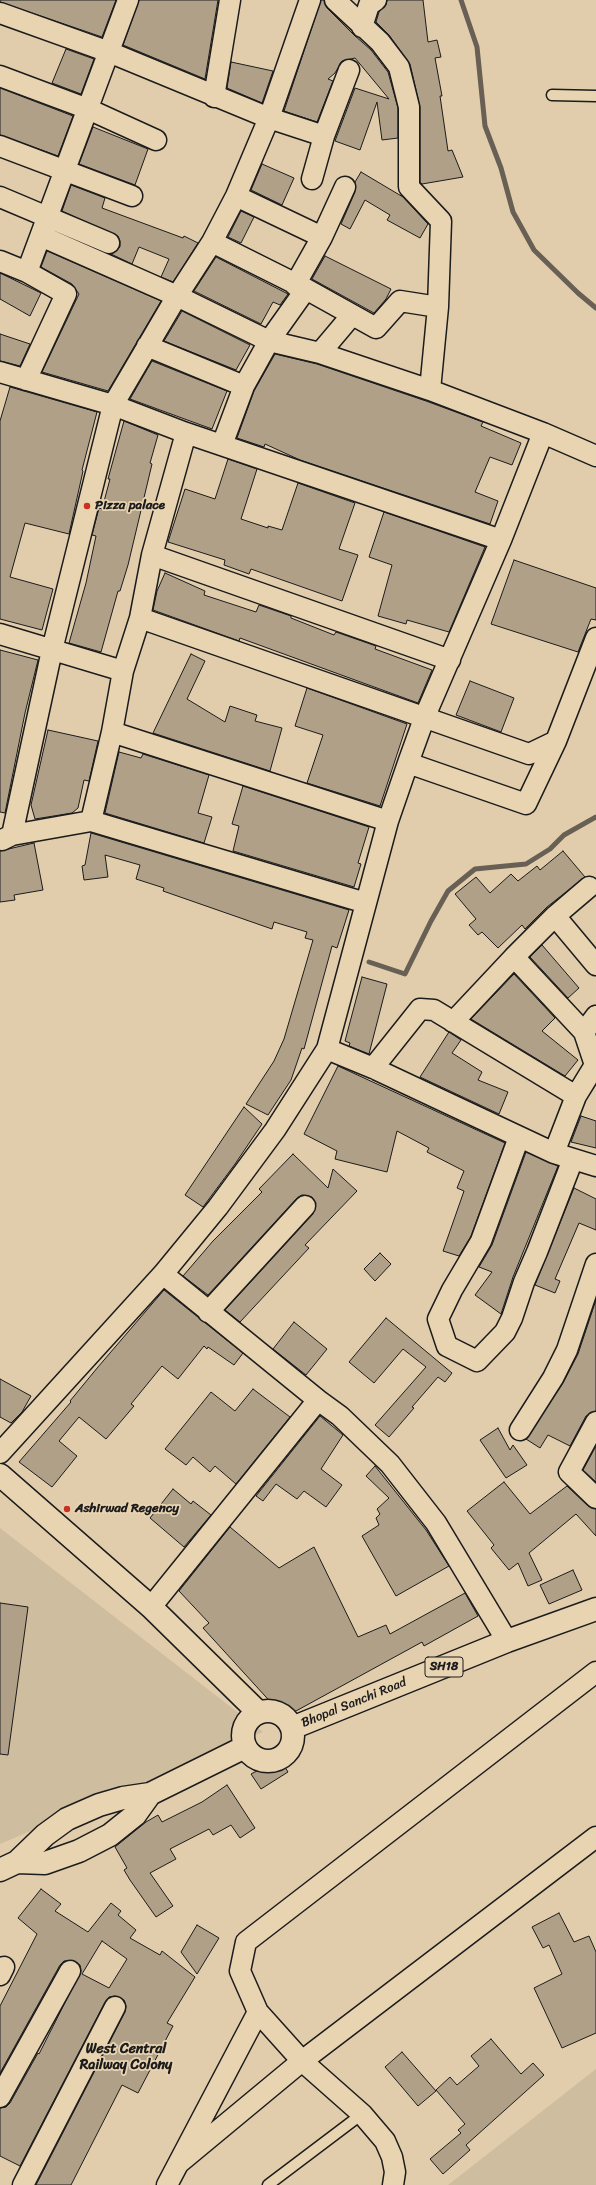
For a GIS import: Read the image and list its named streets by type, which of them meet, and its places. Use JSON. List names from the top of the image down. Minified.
{"streets":{"main road":["SH18","Bhopal Sanchi Road"]},"districts":["West Central Railway Colony"],"places":["Pizza palace","Ashirwad Regency"]}
